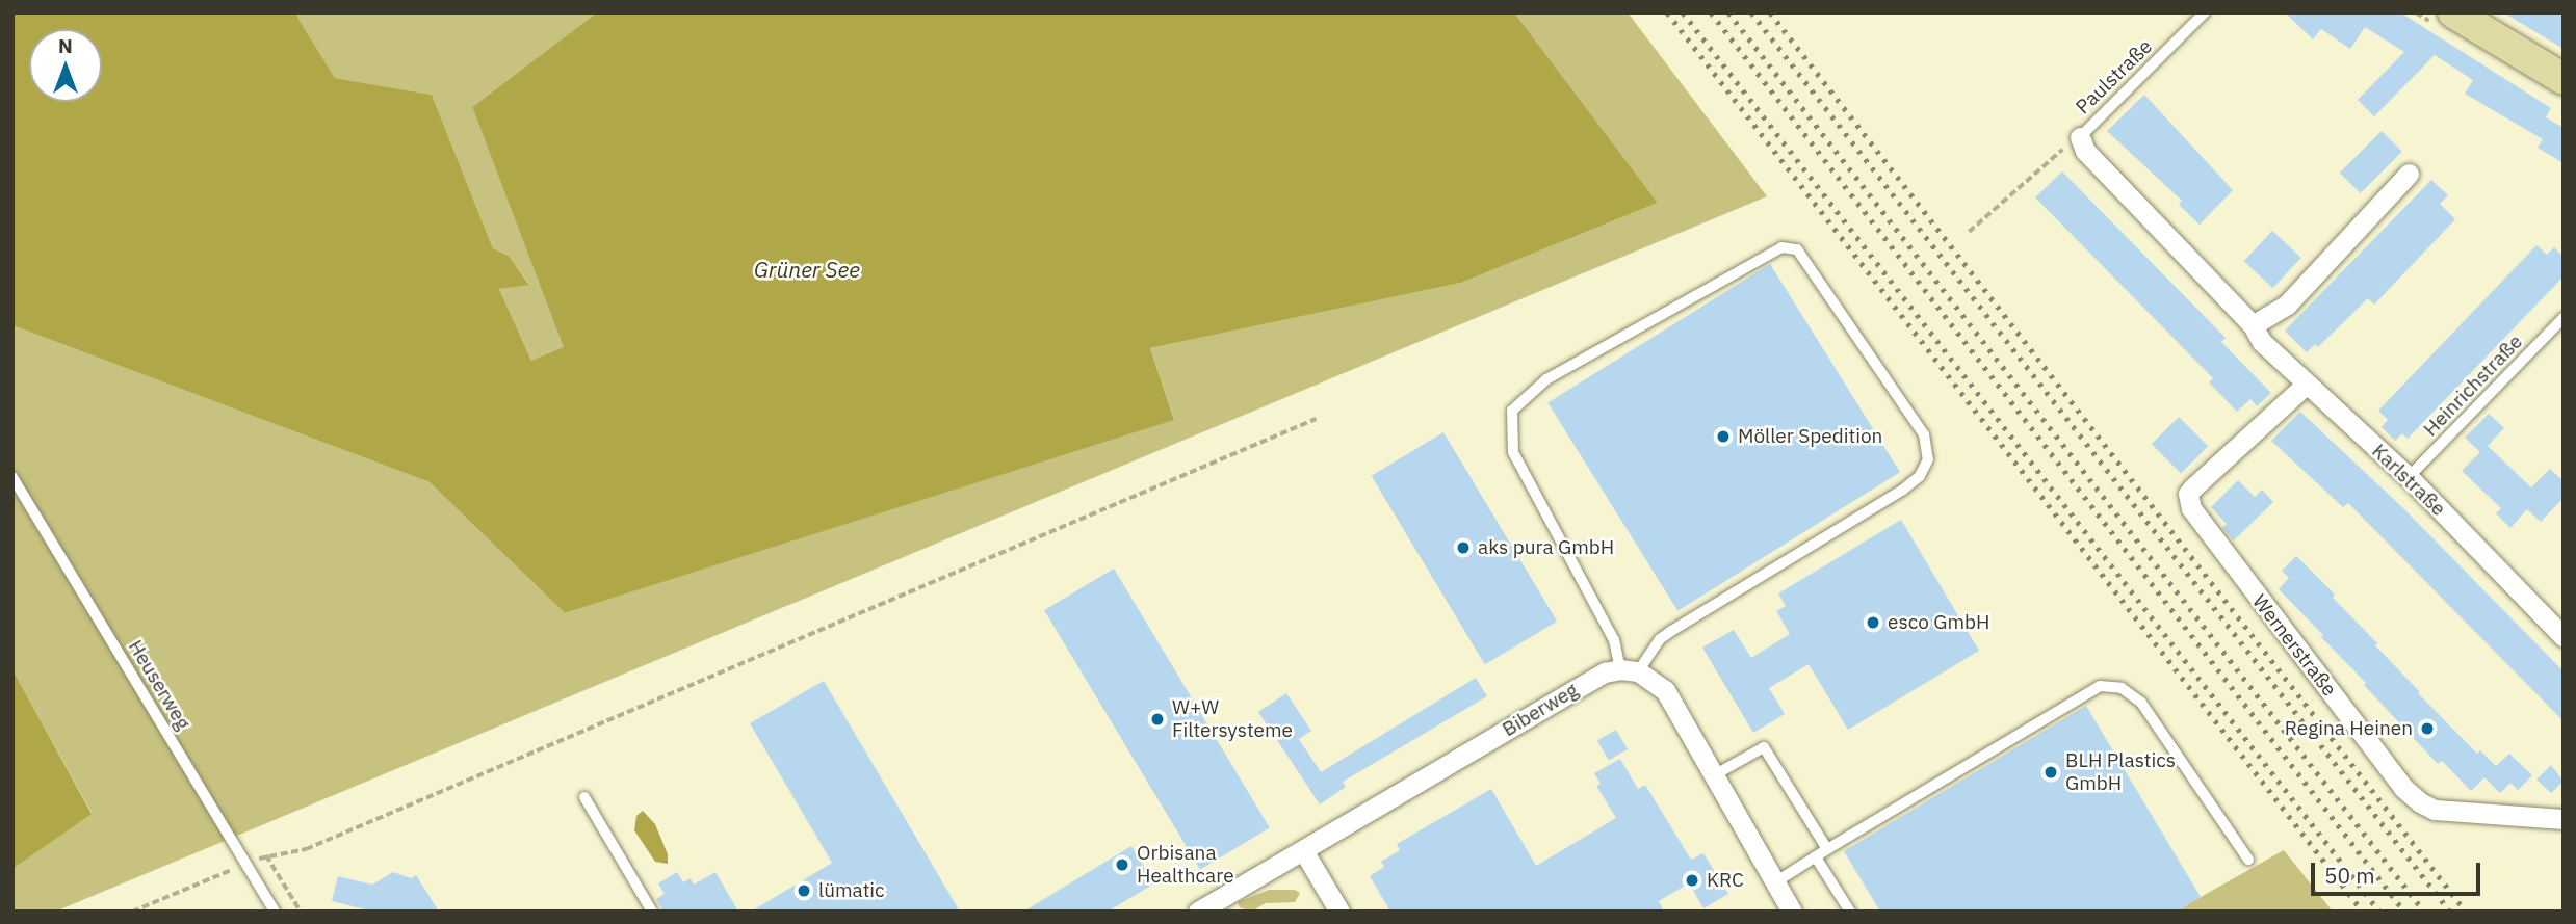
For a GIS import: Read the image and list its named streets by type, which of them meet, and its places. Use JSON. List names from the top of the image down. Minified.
{"streets":{"street":["Karlstraße","Wernerstraße","Biberweg"],"lane":["Paulstraße","Heinrichstraße","Heuserweg"]},"crossings":[["Paulstraße","Karlstraße"],["Heinrichstraße","Karlstraße"],["Karlstraße","Wernerstraße"]],"water":["Grüner See"],"places":["Möller Spedition","aks pura GmbH","esco GmbH","W+W Filtersysteme","Regina Heinen","BLH Plastics GmbH","Orbisana Healthcare","KRC","lümatic"],"scale_bar":"50 m","north":"top"}
